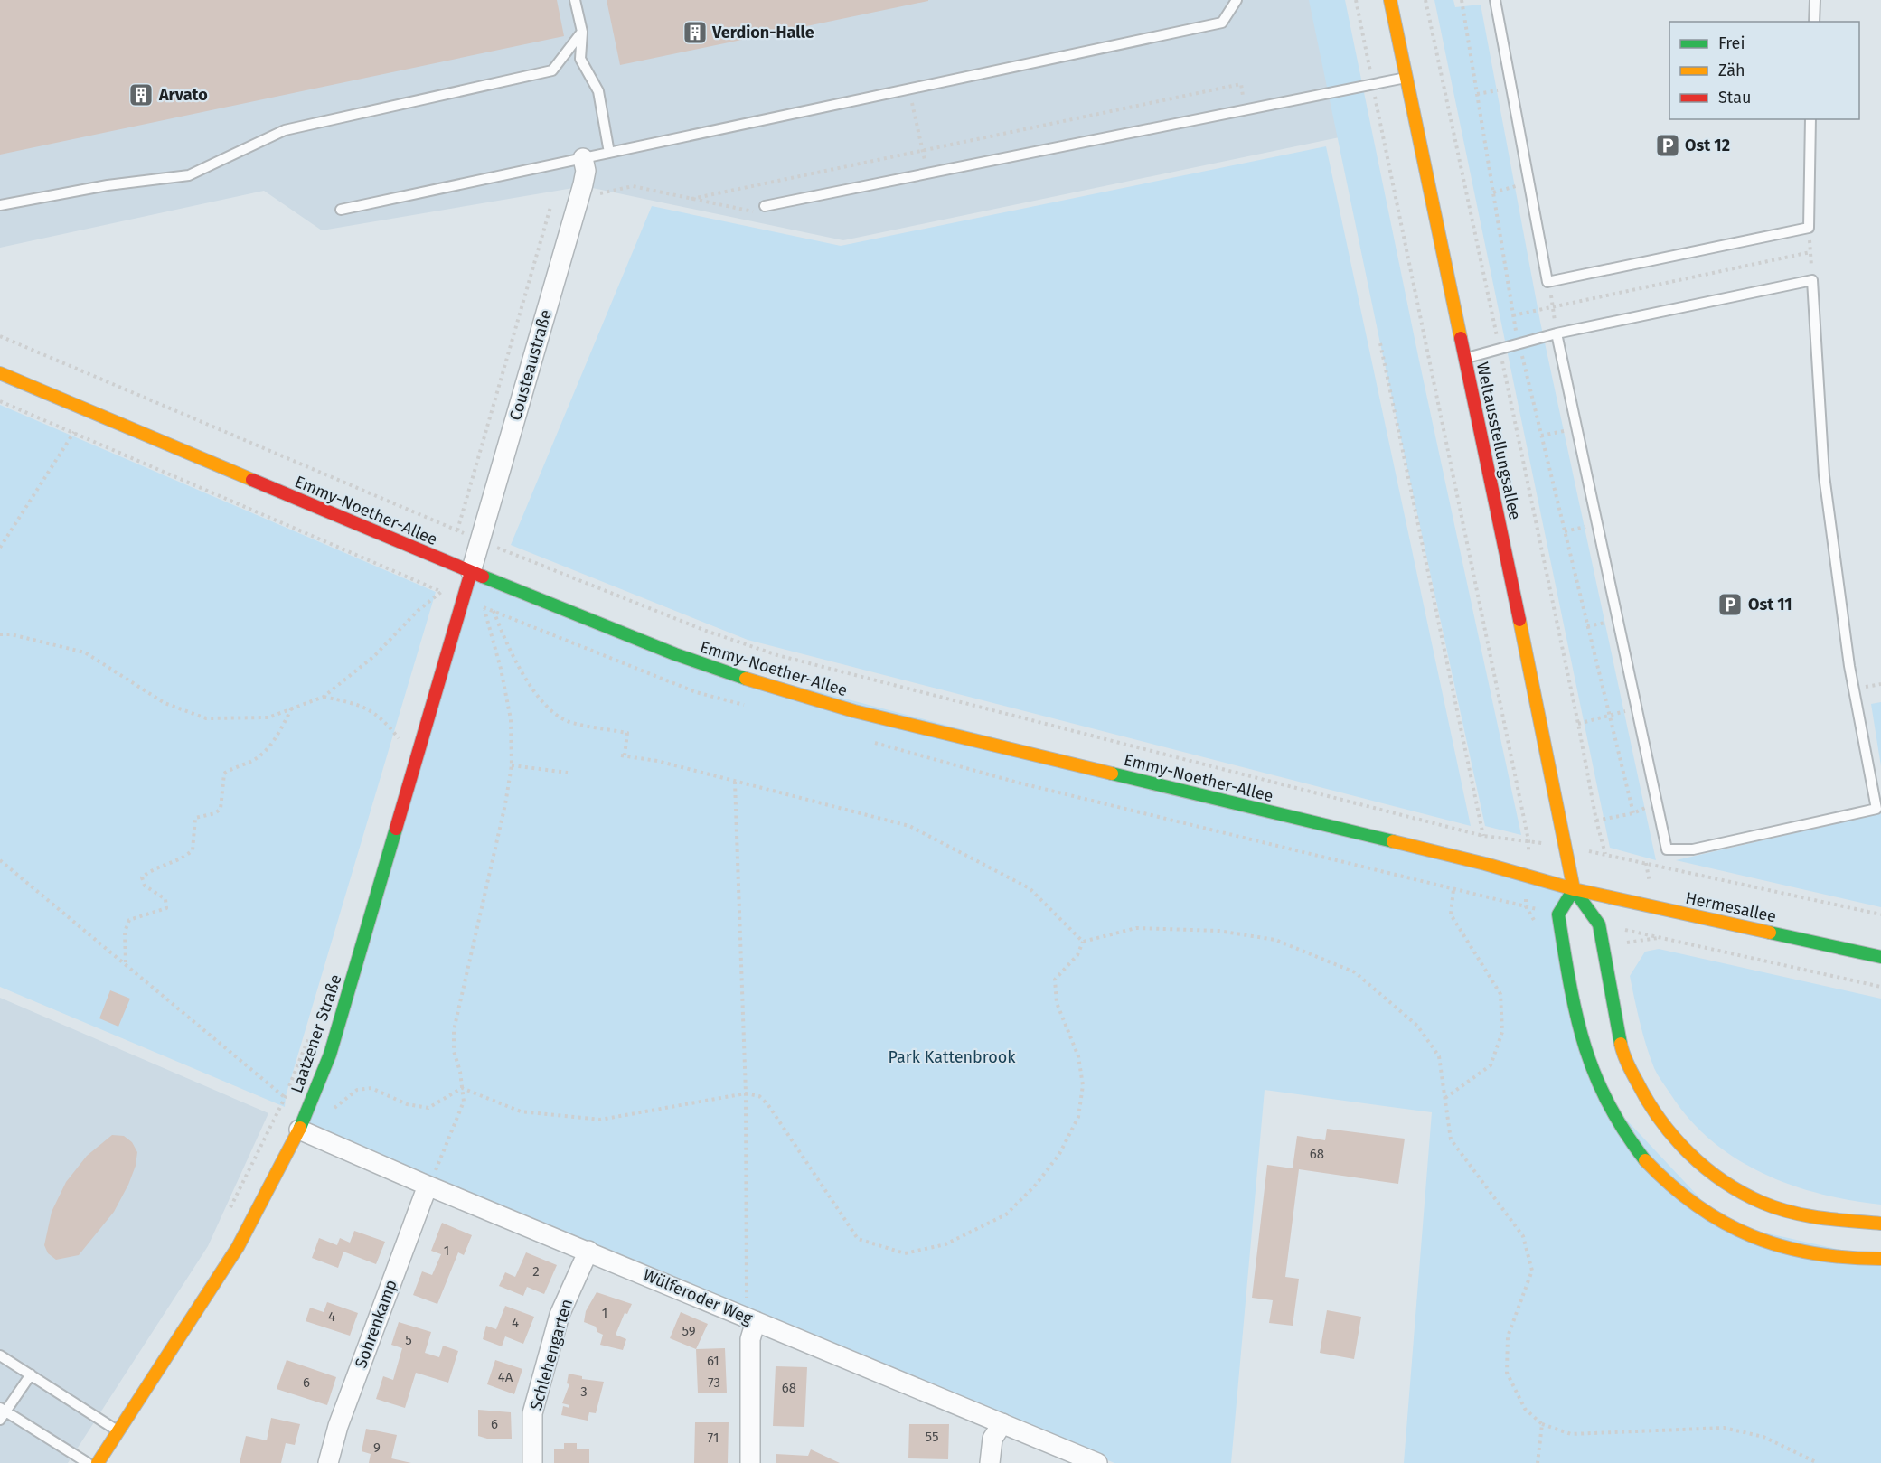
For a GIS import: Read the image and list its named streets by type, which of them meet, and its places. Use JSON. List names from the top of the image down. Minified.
{"streets":{"main road":["Weltausstellungsallee","Emmy-Noether-Allee","Hermesallee","Laatzener Straße"],"street":["Cousteaustraße","Wülferoder Weg","Sohrenkamp","Schlehengarten"]},"crossings":[["Cousteaustraße","Emmy-Noether-Allee"],["Cousteaustraße","Laatzener Straße"],["Weltausstellungsallee","Emmy-Noether-Allee"],["Weltausstellungsallee","Hermesallee"],["Emmy-Noether-Allee","Hermesallee"],["Emmy-Noether-Allee","Laatzener Straße"],["Laatzener Straße","Wülferoder Weg"],["Wülferoder Weg","Sohrenkamp"],["Wülferoder Weg","Schlehengarten"]],"parks":["Park Kattenbrook"],"places":{"building":["Verdion-Halle","Arvato"],"parking":["Ost 12","Ost 11"]},"house_numbers":["68","1","2","1","4","4","59","5","61","4A","6","73","68","3","6","55","71","9"],"legend":["Frei","Zäh","Stau"]}
